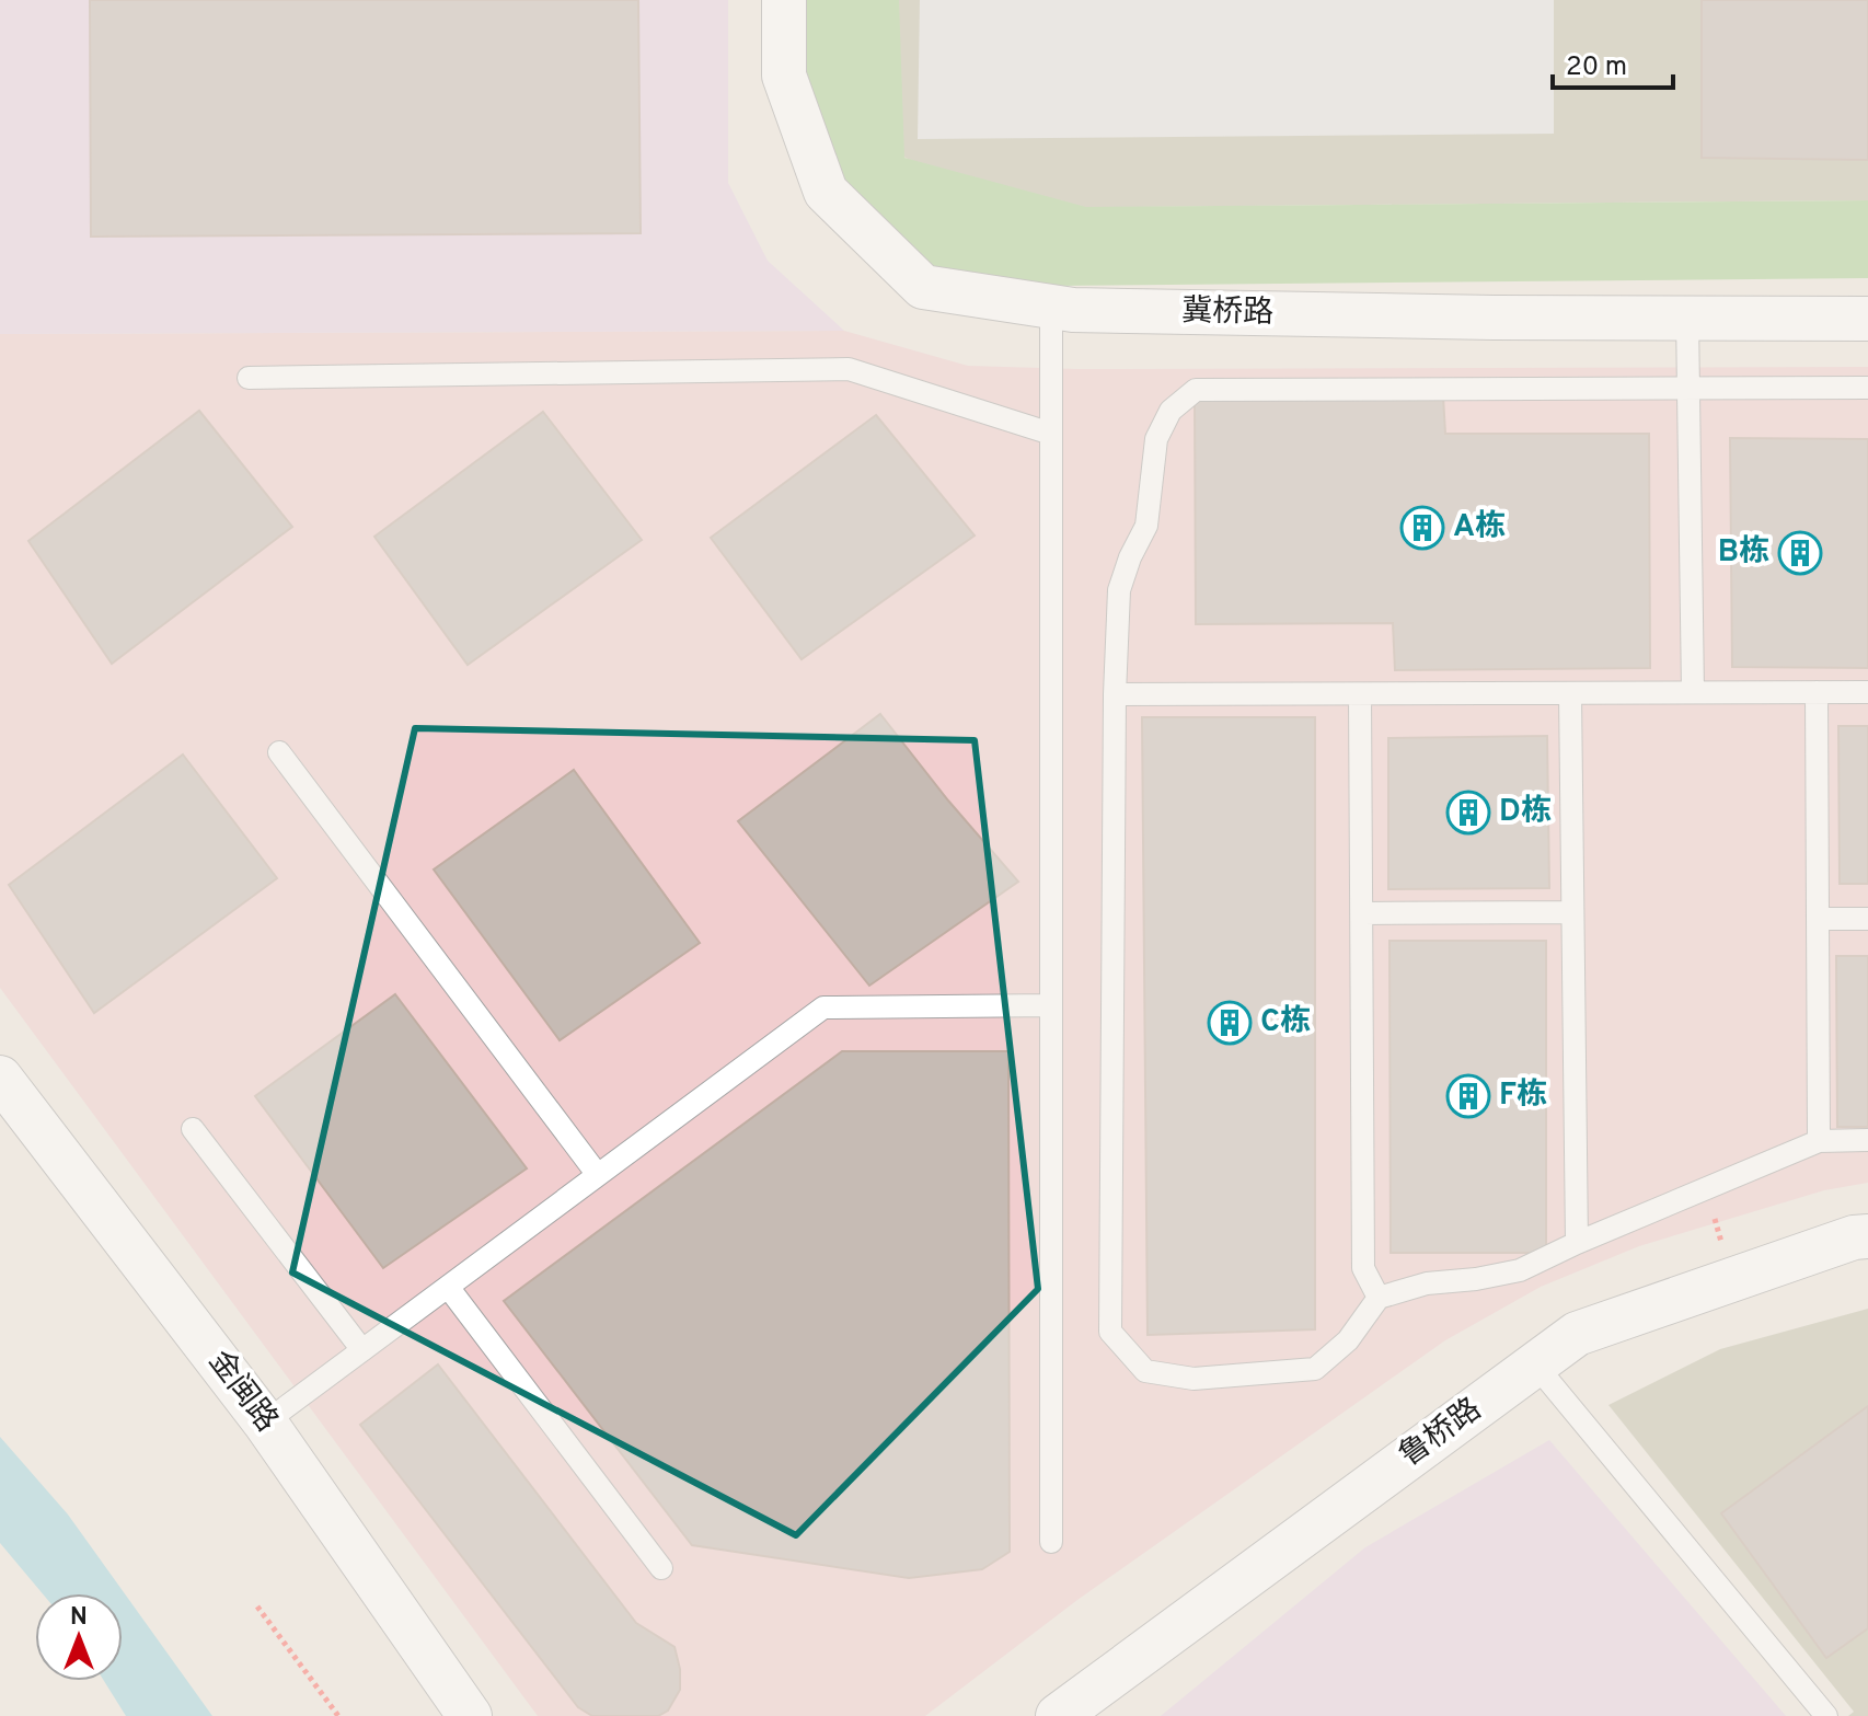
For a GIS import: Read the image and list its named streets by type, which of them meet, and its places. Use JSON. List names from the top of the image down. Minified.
{"streets":{"street":["冀桥路","金闽路","鲁桥路"]},"places":{"building":["A栋","B栋","D栋","C栋","F栋"]},"scale_bar":"20 m","north":"top"}
